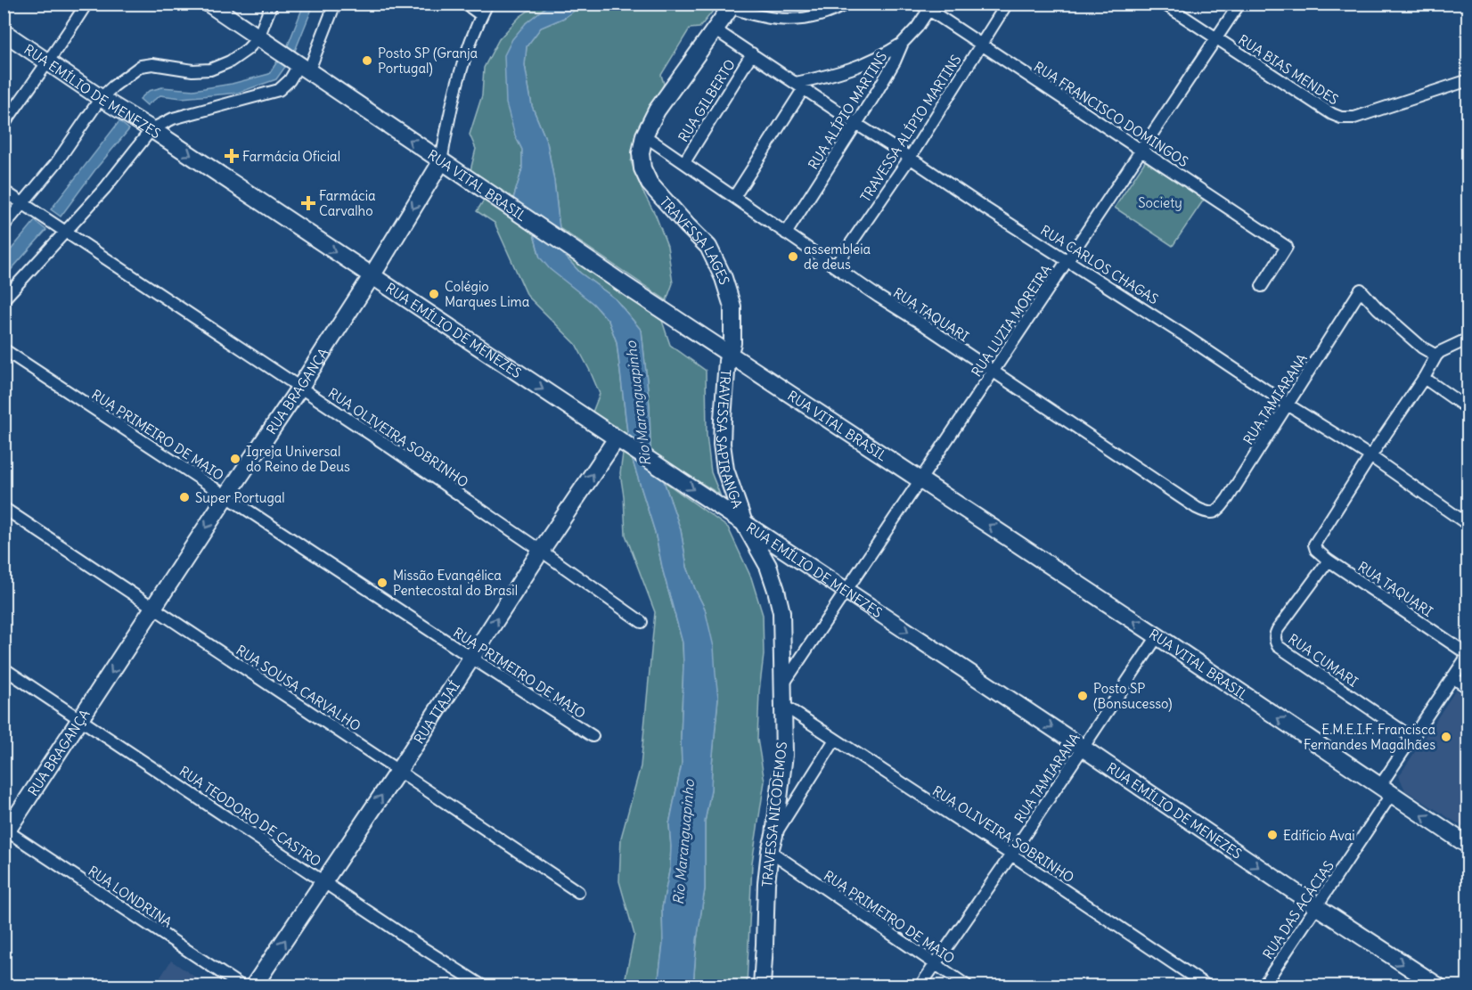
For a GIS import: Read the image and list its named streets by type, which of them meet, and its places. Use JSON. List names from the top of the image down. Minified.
{"streets":{"street":["RUA BIAS MENDES","RUA EMÍLIO DE MENEZES","RUA GILBERTO","RUA ALÍPIO MARTINS","RUA FRANCISCO DOMINGOS","TRAVESSA ALÍPIO MARTINS","RUA VITAL BRASIL","TRAVESSA LAGES","RUA CARLOS CHAGAS","RUA TAQUARI","RUA LUZIA MOREIRA","RUA BRAGANÇA","RUA TAMIARANA","RUA PRIMEIRO DE MAIO","RUA OLIVEIRA SOBRINHO","TRAVESSA SAPIRANGA","RUA CUMARI","RUA SOUSA CARVALHO","RUA ITAJAÍ","TRAVESSA NICODEMOS","RUA TEODORO DE CASTRO","RUA LONDRINA","RUA DAS ACÁCIAS"]},"crossings":[["RUA BIAS MENDES","RUA LUZIA MOREIRA"],["RUA EMÍLIO DE MENEZES","RUA LUZIA MOREIRA"],["RUA EMÍLIO DE MENEZES","RUA BRAGANÇA"],["RUA EMÍLIO DE MENEZES","RUA TAMIARANA"],["RUA EMÍLIO DE MENEZES","TRAVESSA SAPIRANGA"],["RUA EMÍLIO DE MENEZES","RUA ITAJAÍ"],["RUA EMÍLIO DE MENEZES","TRAVESSA NICODEMOS"],["RUA EMÍLIO DE MENEZES","RUA DAS ACÁCIAS"],["RUA GILBERTO","RUA CARLOS CHAGAS"],["RUA GILBERTO","RUA TAQUARI"],["RUA ALÍPIO MARTINS","RUA FRANCISCO DOMINGOS"],["RUA ALÍPIO MARTINS","RUA CARLOS CHAGAS"],["RUA ALÍPIO MARTINS","RUA TAQUARI"],["RUA FRANCISCO DOMINGOS","TRAVESSA ALÍPIO MARTINS"],["RUA FRANCISCO DOMINGOS","RUA LUZIA MOREIRA"],["TRAVESSA ALÍPIO MARTINS","RUA CARLOS CHAGAS"],["TRAVESSA ALÍPIO MARTINS","RUA TAQUARI"],["RUA VITAL BRASIL","TRAVESSA LAGES"],["RUA VITAL BRASIL","RUA LUZIA MOREIRA"],["RUA VITAL BRASIL","RUA BRAGANÇA"],["RUA VITAL BRASIL","RUA TAMIARANA"],["RUA VITAL BRASIL","TRAVESSA SAPIRANGA"],["RUA VITAL BRASIL","RUA DAS ACÁCIAS"],["TRAVESSA LAGES","RUA CARLOS CHAGAS"],["TRAVESSA LAGES","RUA TAQUARI"],["TRAVESSA LAGES","TRAVESSA SAPIRANGA"],["RUA CARLOS CHAGAS","RUA TAQUARI"],["RUA CARLOS CHAGAS","RUA LUZIA MOREIRA"],["RUA CARLOS CHAGAS","RUA TAMIARANA"],["RUA TAQUARI","RUA LUZIA MOREIRA"],["RUA TAQUARI","RUA TAMIARANA"],["RUA TAQUARI","RUA CUMARI"],["RUA TAQUARI","RUA DAS ACÁCIAS"],["RUA LUZIA MOREIRA","TRAVESSA NICODEMOS"],["RUA BRAGANÇA","RUA PRIMEIRO DE MAIO"],["RUA BRAGANÇA","RUA OLIVEIRA SOBRINHO"],["RUA BRAGANÇA","RUA SOUSA CARVALHO"],["RUA BRAGANÇA","RUA TEODORO DE CASTRO"],["RUA BRAGANÇA","RUA LONDRINA"],["RUA TAMIARANA","RUA PRIMEIRO DE MAIO"],["RUA TAMIARANA","RUA OLIVEIRA SOBRINHO"],["RUA PRIMEIRO DE MAIO","RUA ITAJAÍ"],["RUA PRIMEIRO DE MAIO","TRAVESSA NICODEMOS"],["RUA OLIVEIRA SOBRINHO","RUA ITAJAÍ"],["RUA OLIVEIRA SOBRINHO","TRAVESSA NICODEMOS"],["TRAVESSA SAPIRANGA","TRAVESSA NICODEMOS"],["RUA CUMARI","RUA DAS ACÁCIAS"],["RUA SOUSA CARVALHO","RUA ITAJAÍ"],["RUA ITAJAÍ","RUA TEODORO DE CASTRO"]],"one_way":["RUA EMÍLIO DE MENEZES","RUA VITAL BRASIL","RUA BRAGANÇA","RUA ITAJAÍ"],"water":["Rio Maranguapinho"],"parks":["Society"],"places":{"other":["Posto SP (Granja Portugal)","assembleia de deus","Colégio Marques Lima","Igreja Universal do Reino de Deus","Super Portugal","Missão Evangélica Pentecostal do Brasil","Posto SP (Bonsucesso)","E.M.E.I.F. Francisca Fernandes Magalhães","Edifício Avai"],"health":["Farmácia Oficial","Farmácia Carvalho"]}}
